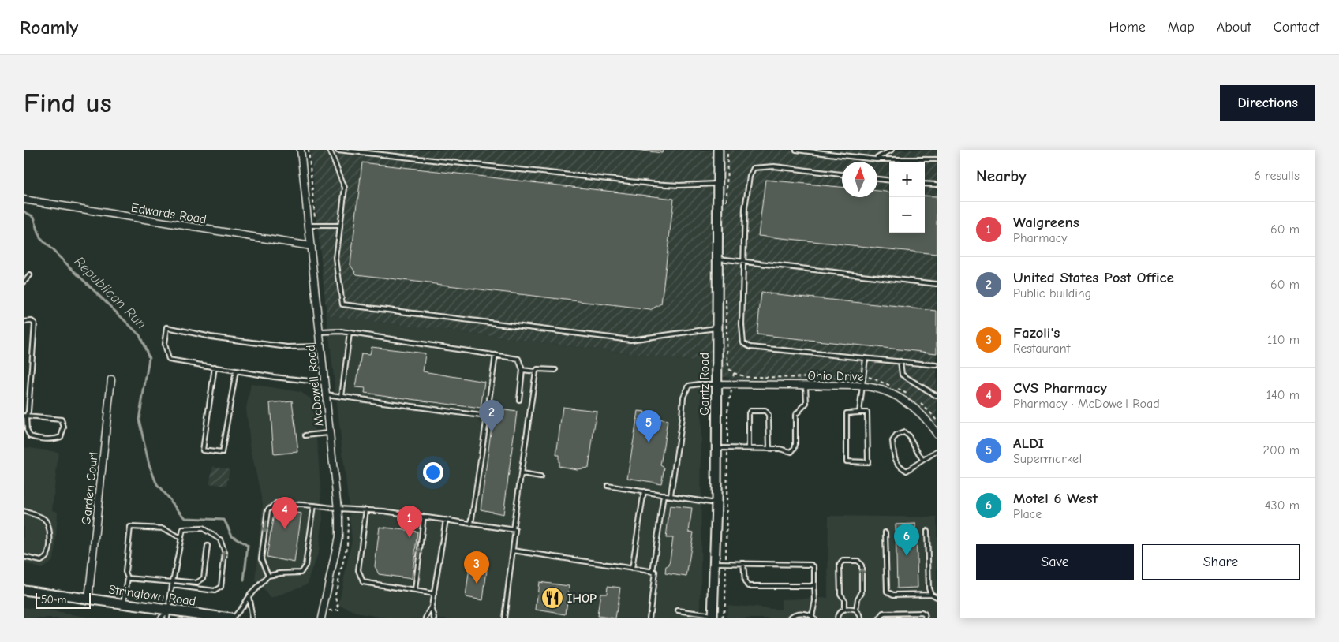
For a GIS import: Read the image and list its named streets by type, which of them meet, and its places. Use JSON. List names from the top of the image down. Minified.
{"streets":{"main road":["Gantz Road","Stringtown Road"],"street":["Edwards Road","Ohio Drive","McDowell Road","Garden Court"]},"crossings":[["Edwards Road","McDowell Road"],["Ohio Drive","Gantz Road"],["Garden Court","Stringtown Road"]],"water":["Republican Run"],"places":{"restaurant":["IHOP"]},"scale_bar":"50 m","north":"top","page":{"header":"Roamly","nav":["Home","Map","About","Contact"],"buttons":["Directions",["Save","Share"]],"title":"Find us","heading":["Nearby","6 results"],"map_buttons":["+","−"],"list":[{"mark":"1","name":"Walgreens","note":"Pharmacy","value":"60 m"},{"mark":"2","name":"United States Post Office","note":"Public building","value":"60 m"},{"mark":"3","name":"Fazoli's","note":"Restaurant","value":"110 m"},{"mark":"4","name":"CVS Pharmacy","note":"Pharmacy · McDowell Road","value":"140 m"},{"mark":"5","name":"ALDI","note":"Supermarket","value":"200 m"},{"mark":"6","name":"Motel 6 West","note":"Place","value":"430 m"}],"pins":["2","5","4","1","6","3"],"scale":"50 m"}}
